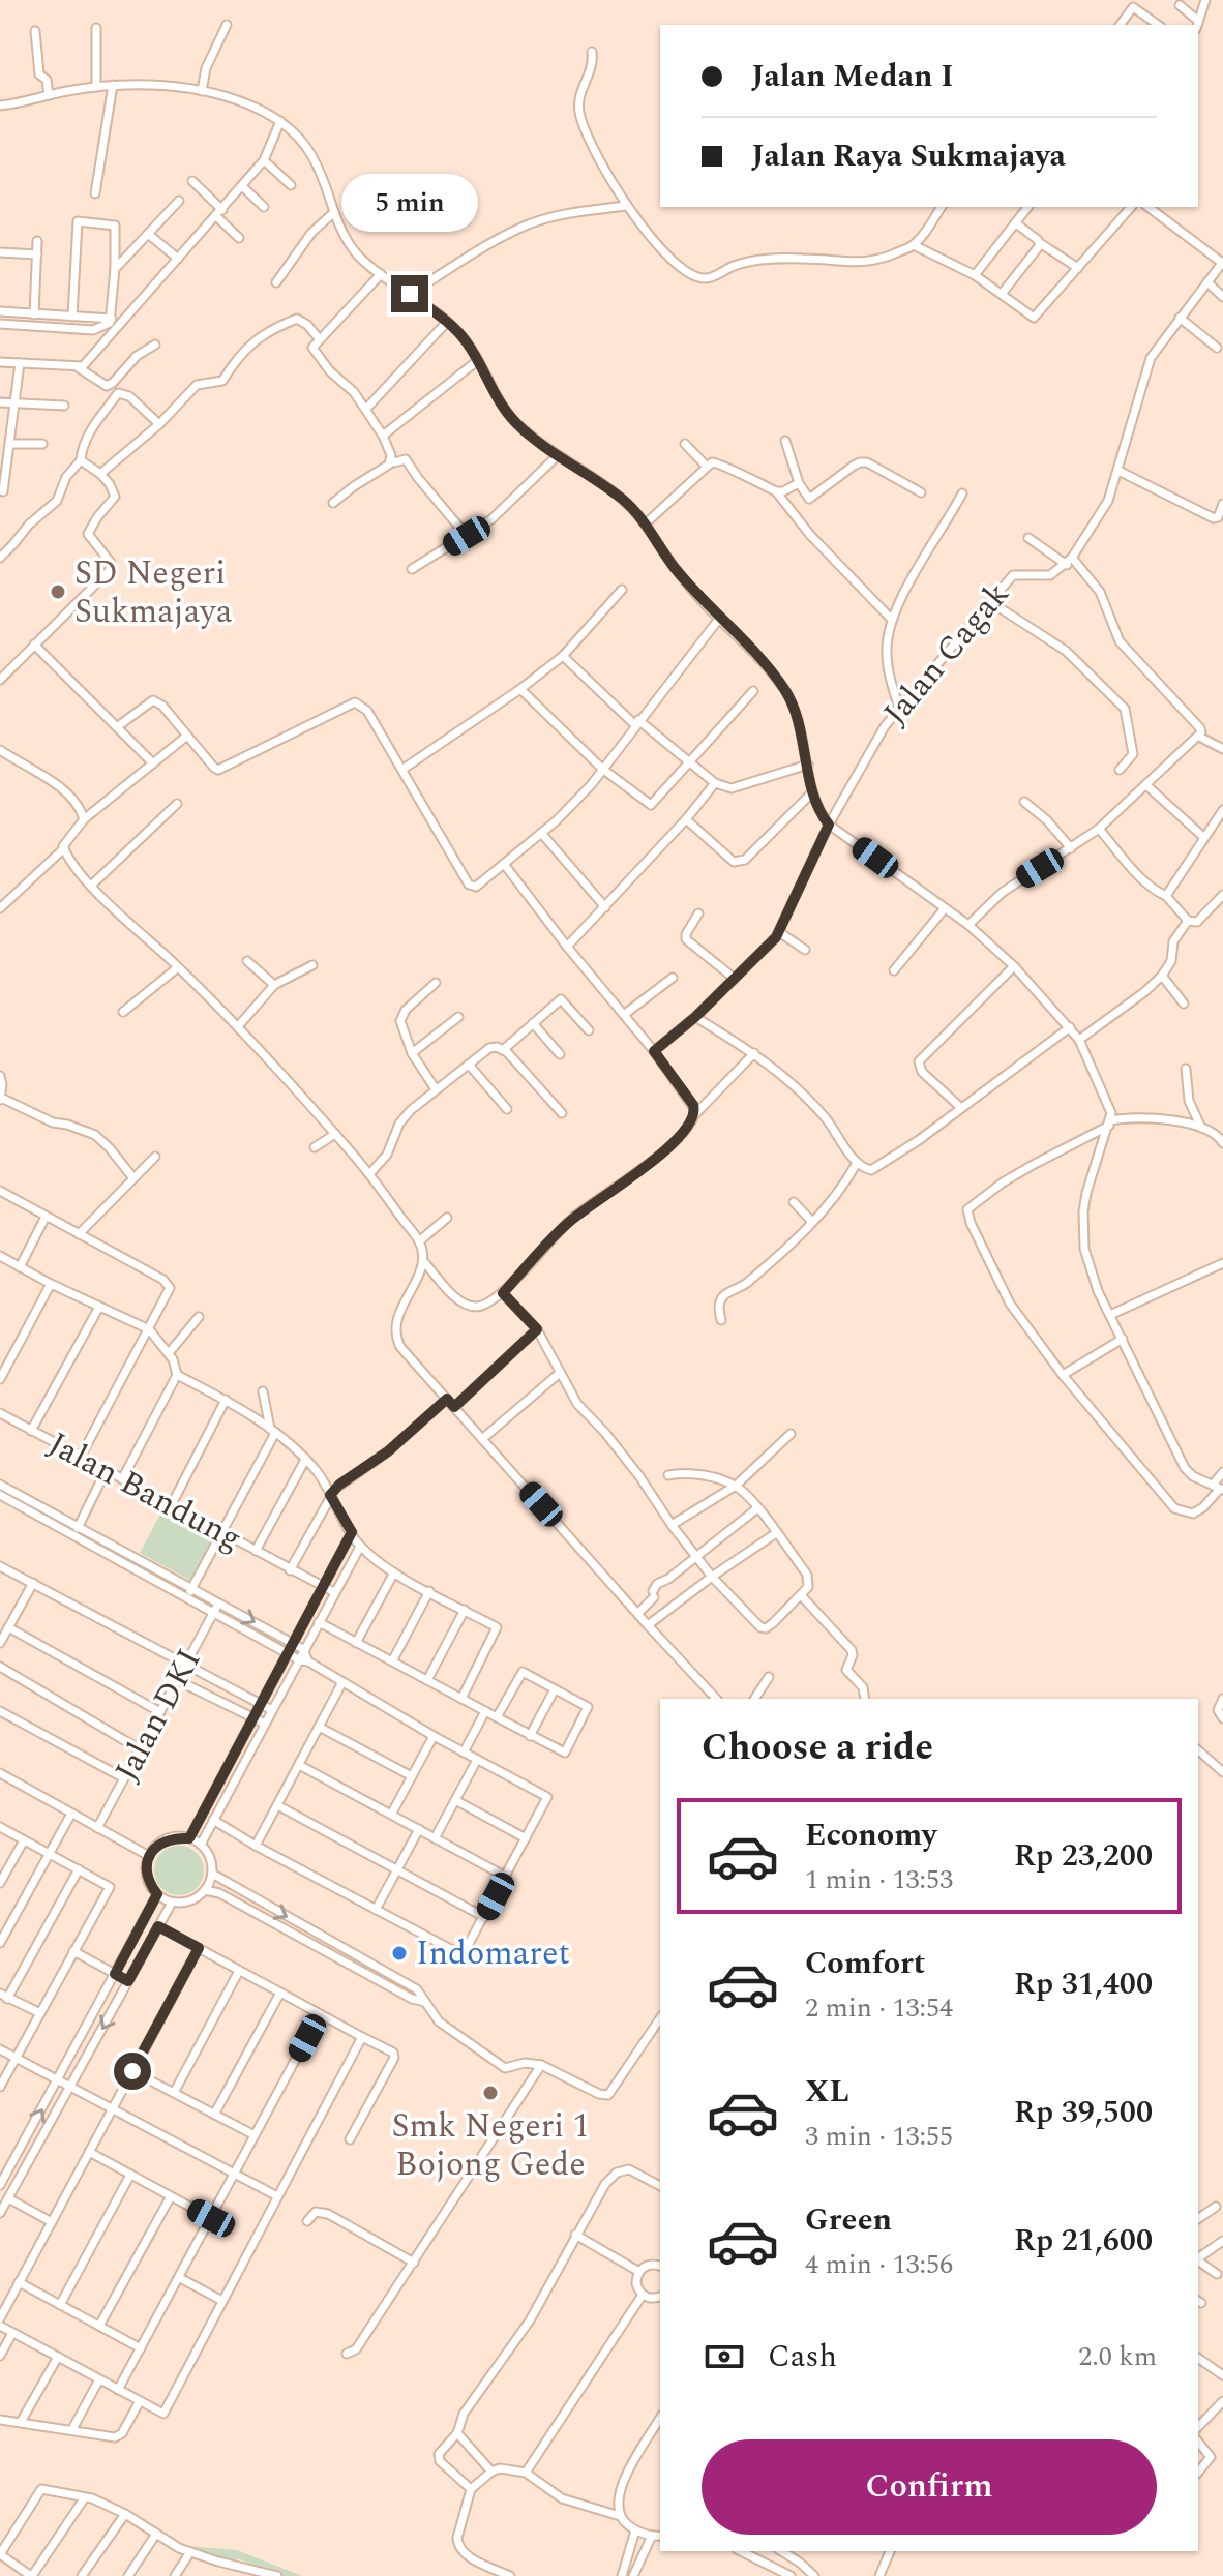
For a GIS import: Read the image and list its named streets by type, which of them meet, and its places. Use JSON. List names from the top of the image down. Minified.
{"streets":{"street":["Jalan Cagak","Jalan Bandung","Jalan DKI"]},"places":["SD Negeri Sukmajaya","Indomaret","Smk Negeri 1 Bojong Gede"],"page":{"banner":["Jalan Medan I","Jalan Raya Sukmajaya"],"bubble":"5 min","heading":"Choose a ride","list":[{"name":"Economy","note":"1 min · 13:53","value":"Rp 23,200"},{"name":"Comfort","note":"2 min · 13:54","value":"Rp 31,400"},{"name":"XL","note":"3 min · 13:55","value":"Rp 39,500"},{"name":"Green","note":"4 min · 13:56","value":"Rp 21,600"}],"pay":["Cash","2.0 km"],"buttons":"Confirm"}}
